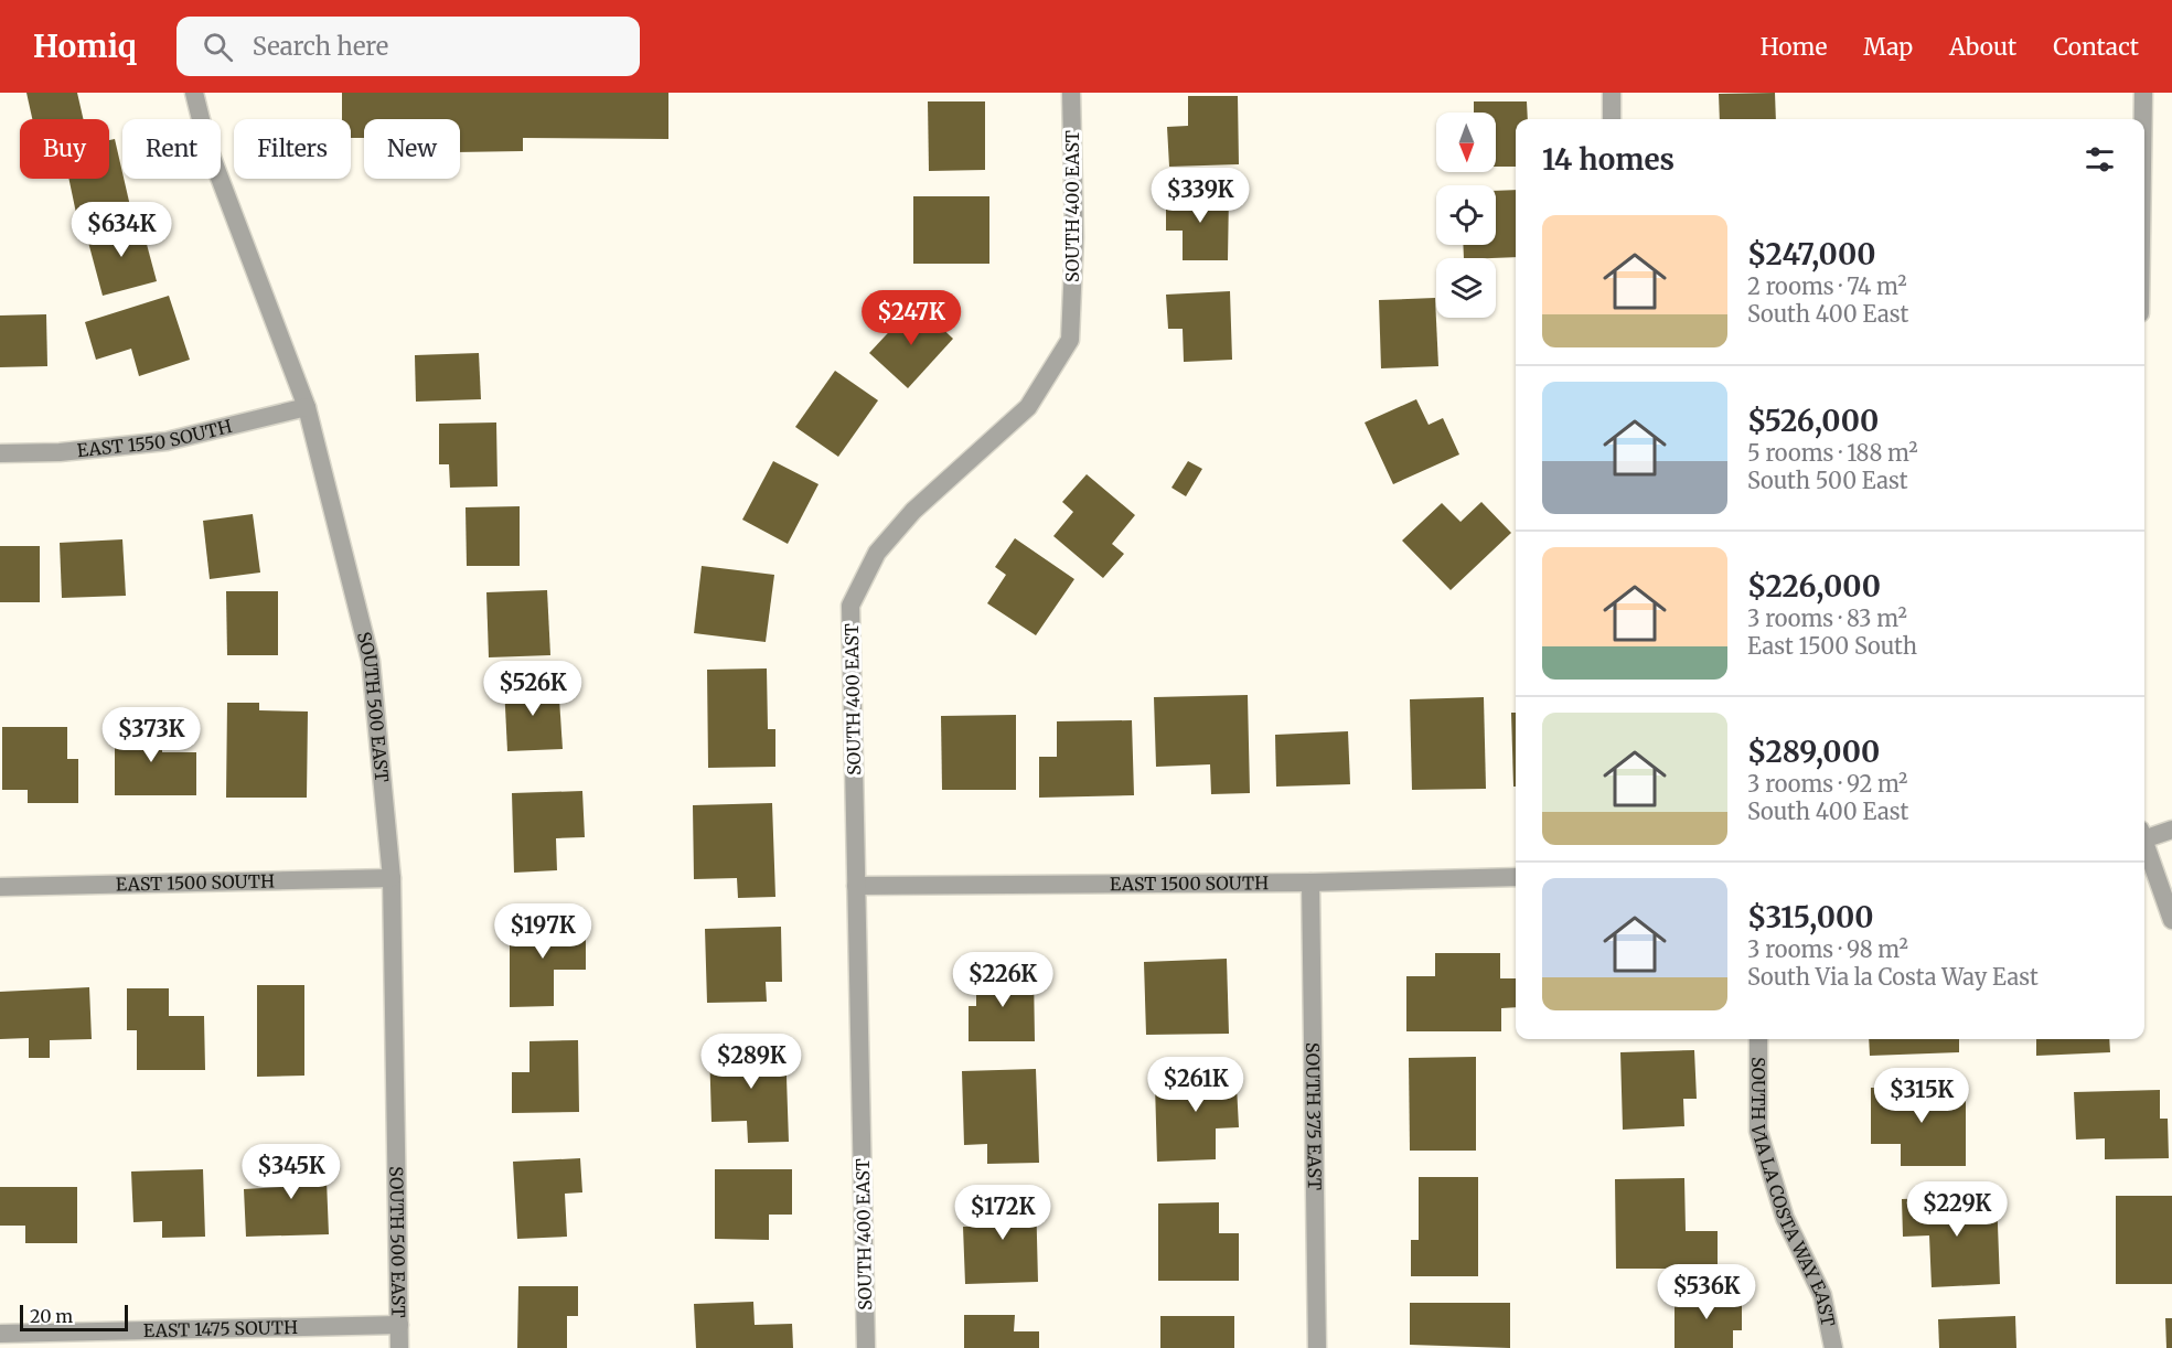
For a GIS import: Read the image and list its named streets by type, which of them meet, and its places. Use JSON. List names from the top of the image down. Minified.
{"streets":{"street":["SOUTH 400 EAST","EAST 1550 SOUTH","SOUTH 500 EAST","EAST 1500 SOUTH","SOUTH 375 EAST","SOUTH VIA LA COSTA WAY EAST","EAST 1475 SOUTH"]},"crossings":[["SOUTH 400 EAST","EAST 1500 SOUTH"],["EAST 1550 SOUTH","SOUTH 500 EAST"],["SOUTH 500 EAST","EAST 1500 SOUTH"],["SOUTH 500 EAST","EAST 1475 SOUTH"],["EAST 1500 SOUTH","SOUTH 375 EAST"]],"scale_bar":"20 m","north":"bottom","page":{"header":"Homiq","search":"Search here","nav":["Home","Map","About","Contact"],"chip":["Buy","Rent","Filters","New"],"heading":"14 homes","price":["$339K","$634K","$247K","$526K","$373K","$197K","$226K","$289K","$261K","$315K","$345K","$229K","$172K","$536K"],"list":[{"name":"$247,000","note":"2 rooms · 74 m² · South 400 East"},{"name":"$526,000","note":"5 rooms · 188 m² · South 500 East"},{"name":"$226,000","note":"3 rooms · 83 m² · East 1500 South"},{"name":"$289,000","note":"3 rooms · 92 m² · South 400 East"},{"name":"$315,000","note":"3 rooms · 98 m² · South Via la Costa Way East"}],"scale":"20 m"}}
